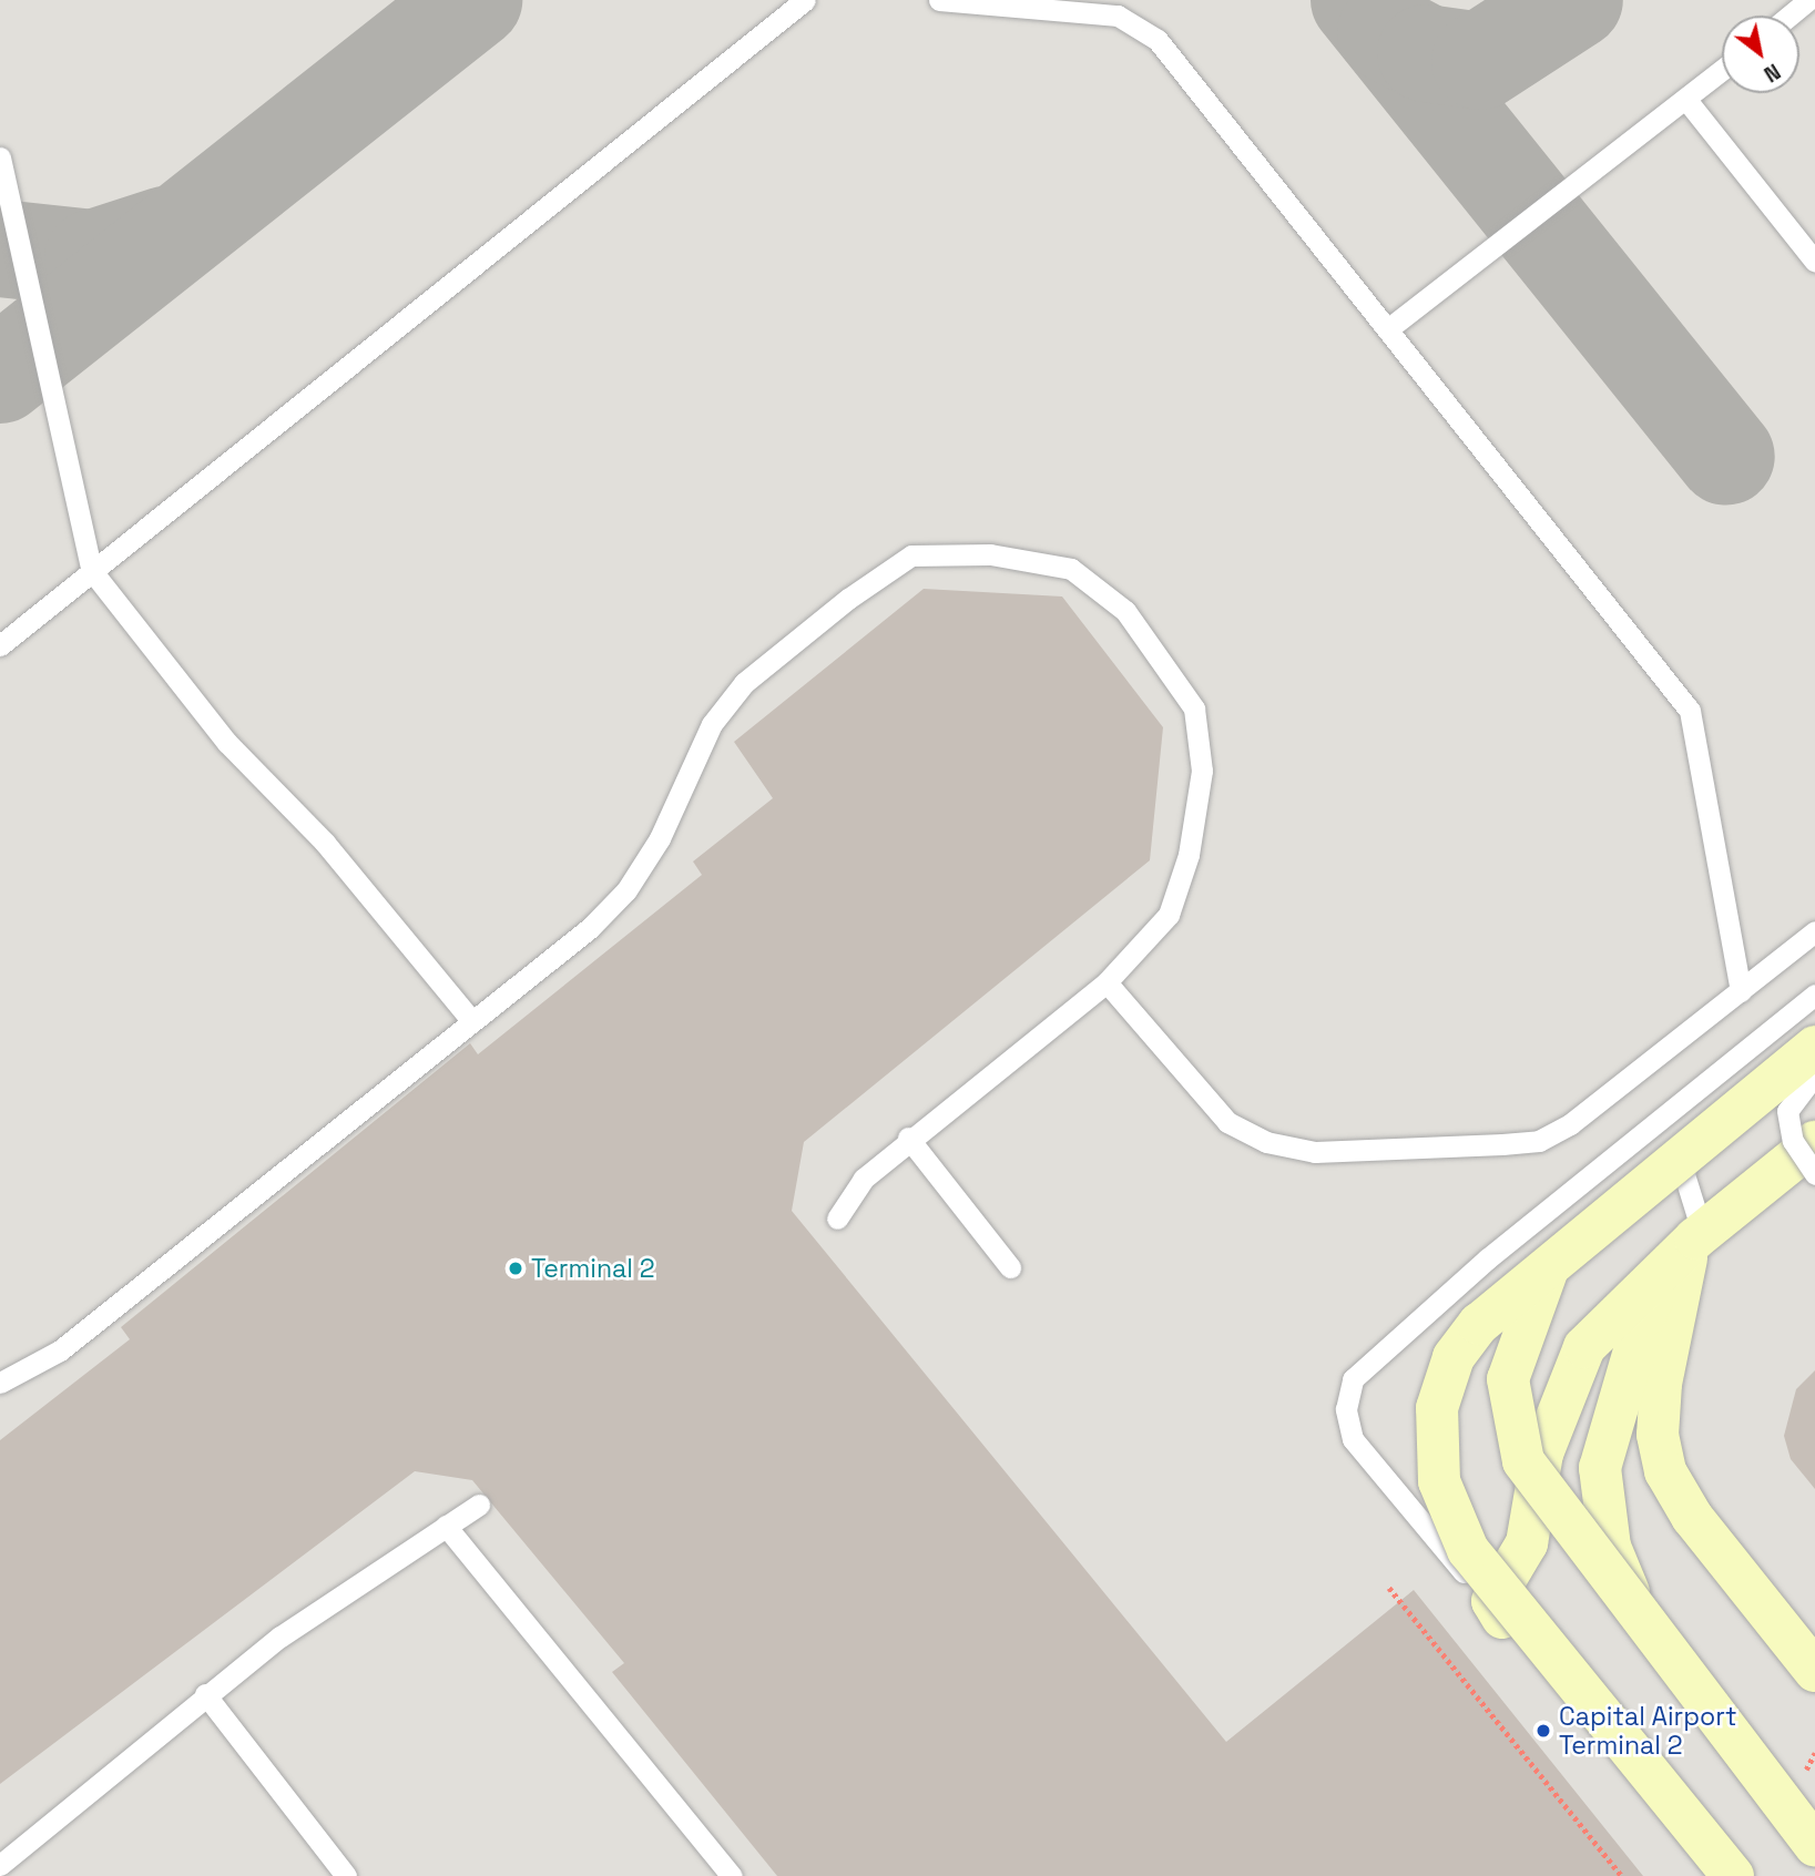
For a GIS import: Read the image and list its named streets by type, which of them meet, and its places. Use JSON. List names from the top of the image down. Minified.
{"places":["Terminal 2","Capital Airport Terminal 2"],"north":"bottom right"}
